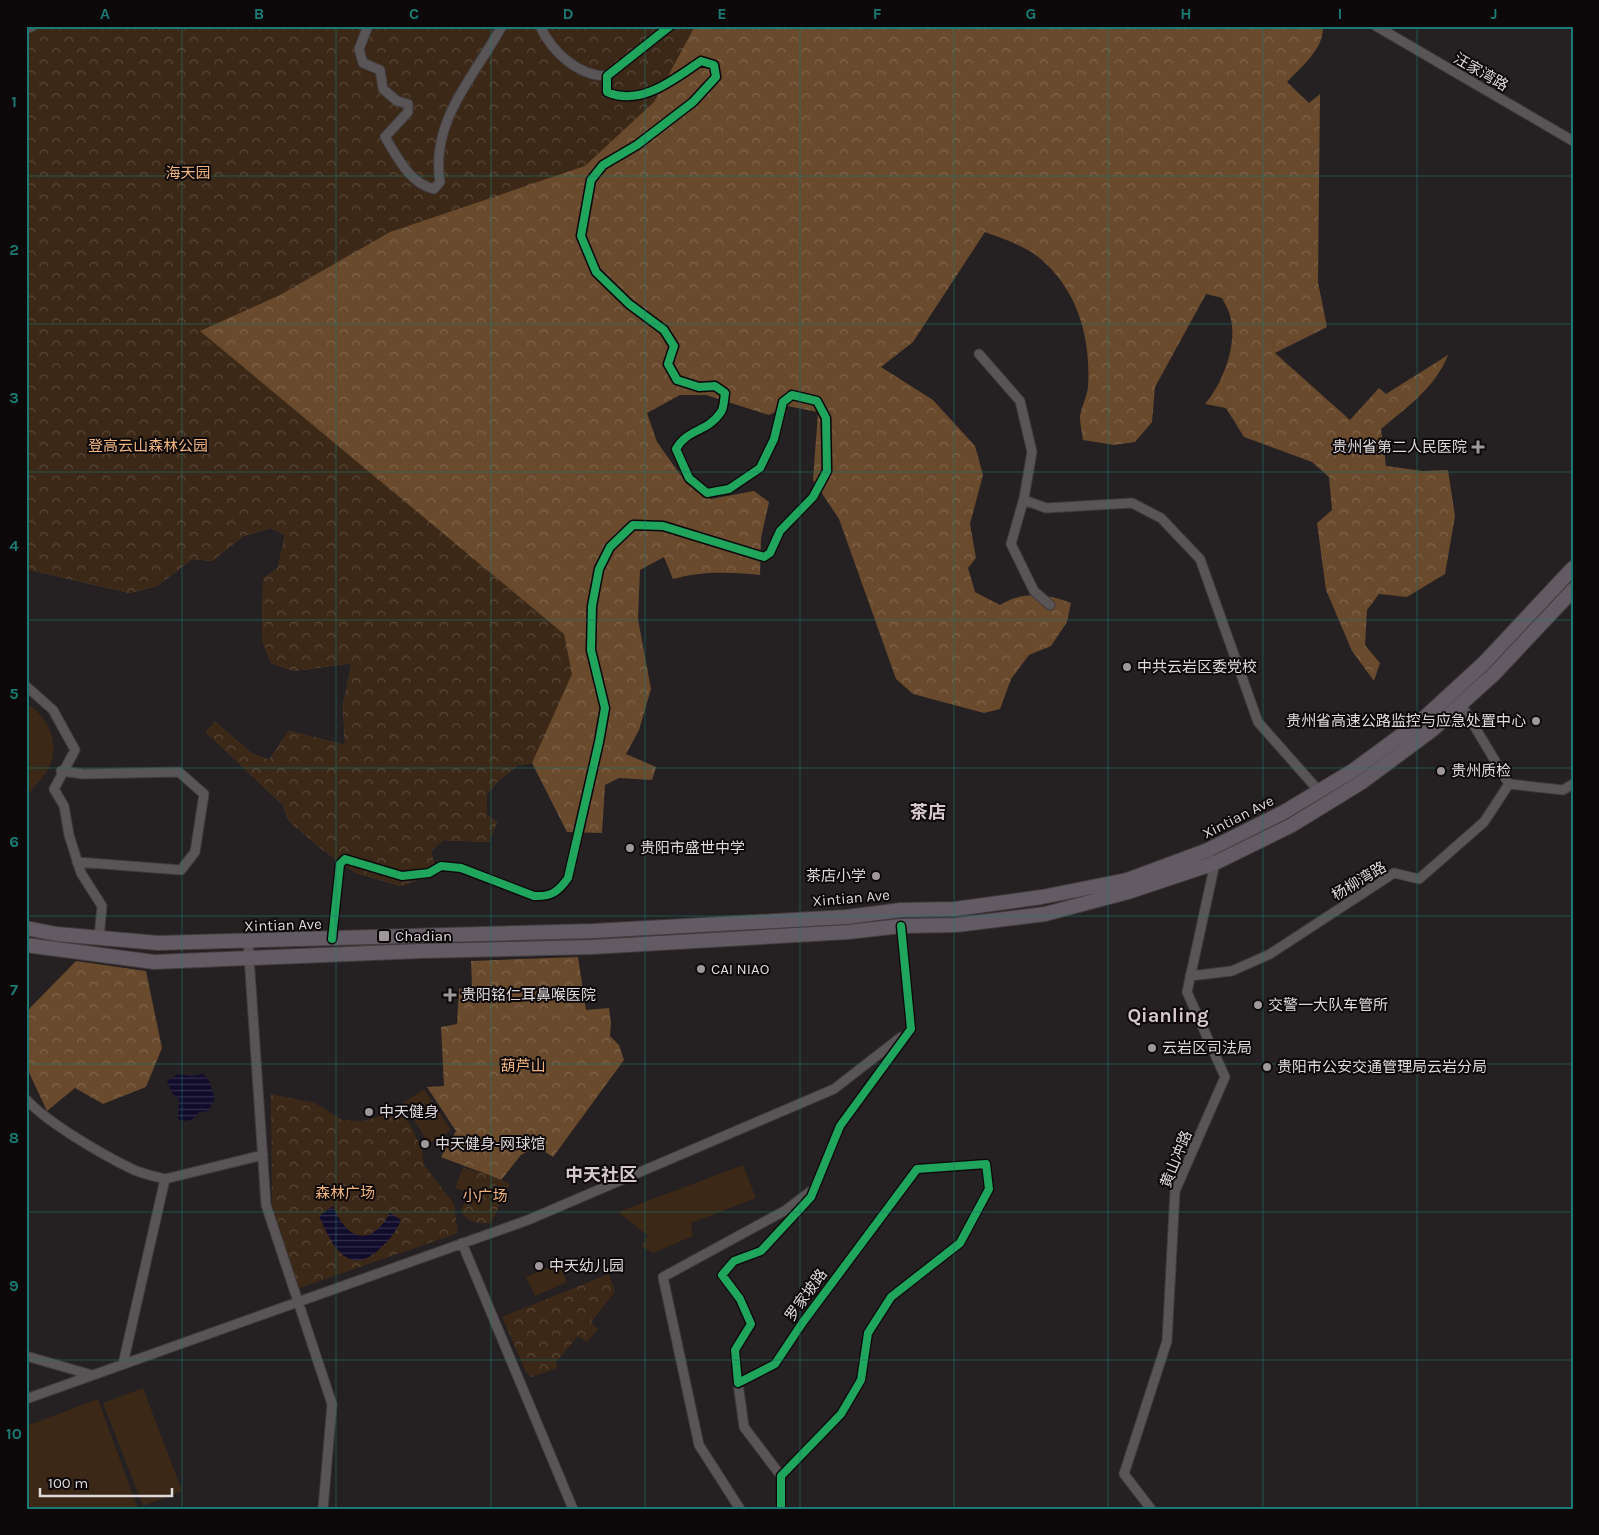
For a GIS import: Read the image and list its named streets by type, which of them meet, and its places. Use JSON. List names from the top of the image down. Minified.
{"streets":{"main road":["Xintian Ave"],"street":["汪家湾路","杨柳湾路","黄山冲路","罗家坡路"]},"crossings":[["Xintian Ave","黄山冲路"],["杨柳湾路","黄山冲路"]],"districts":["茶店","Qianling","中天社区"],"parks":["海天园","登高云山森林公园","葫芦山","森林广场","小广场"],"places":{"health":["贵州省第二人民医院","贵阳铭仁耳鼻喉医院"],"other":["中共云岩区委党校","贵州省高速公路监控与应急处置中心","贵州质检","贵阳市盛世中学","茶店小学","CAI NIAO","交警一大队车管所","云岩区司法局","贵阳市公安交通管理局云岩分局","中天健身","中天健身-网球馆","中天幼儿园"],"transit":["Chadian"]},"scale_bar":"100 m","grid":{"columns":["A","B","C","D","E","F","G","H","I","J"],"rows":["1","2","3","4","5","6","7","8","9","10"]}}
